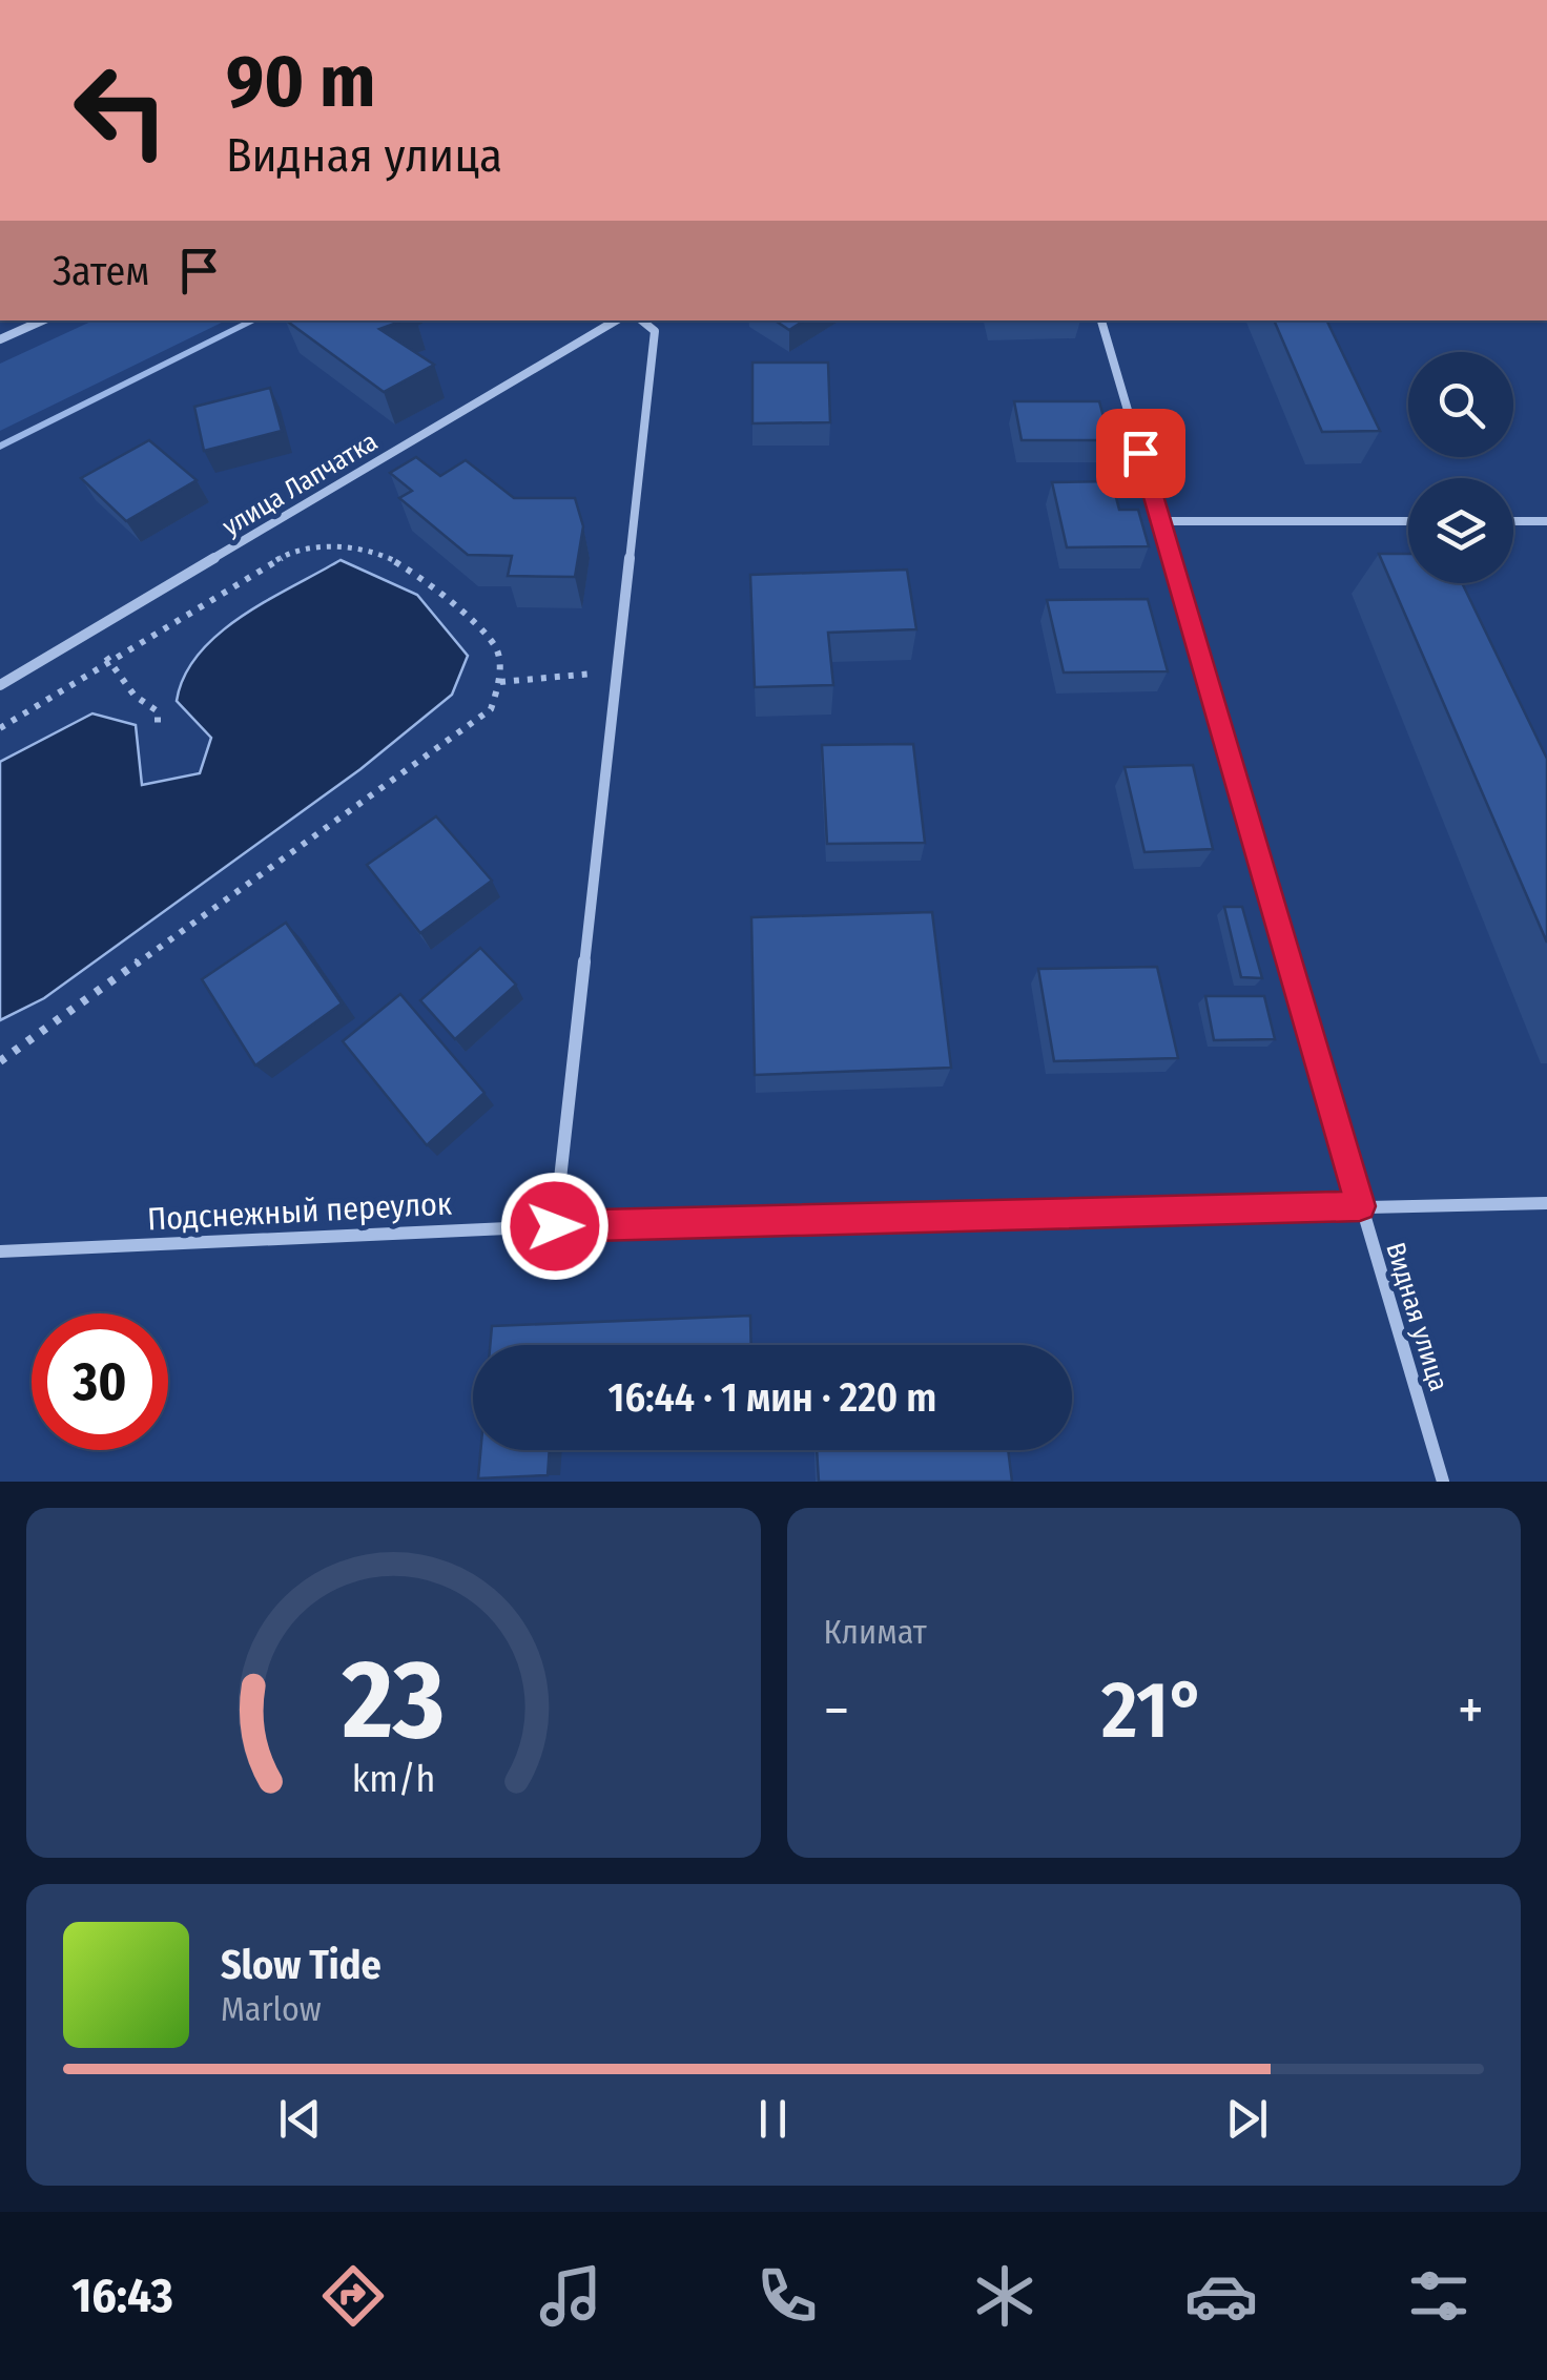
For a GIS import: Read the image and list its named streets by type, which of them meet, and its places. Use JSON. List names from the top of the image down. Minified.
{"streets":{"street":["улица Лапчатка","Подснежный переулок","Видная улица"]},"crossings":[["Подснежный переулок","Видная улица"]],"page":{"turn":["90 m","Видная улица"],"then":"Затем","limit":"30","trip":"16:44 · 1 мин · 220 m","tile":"Климат","heat":["−","21°","+"],"song":["Slow Tide","Marlow"],"tabs":"16:43","gauge":["23","km/h"]}}
